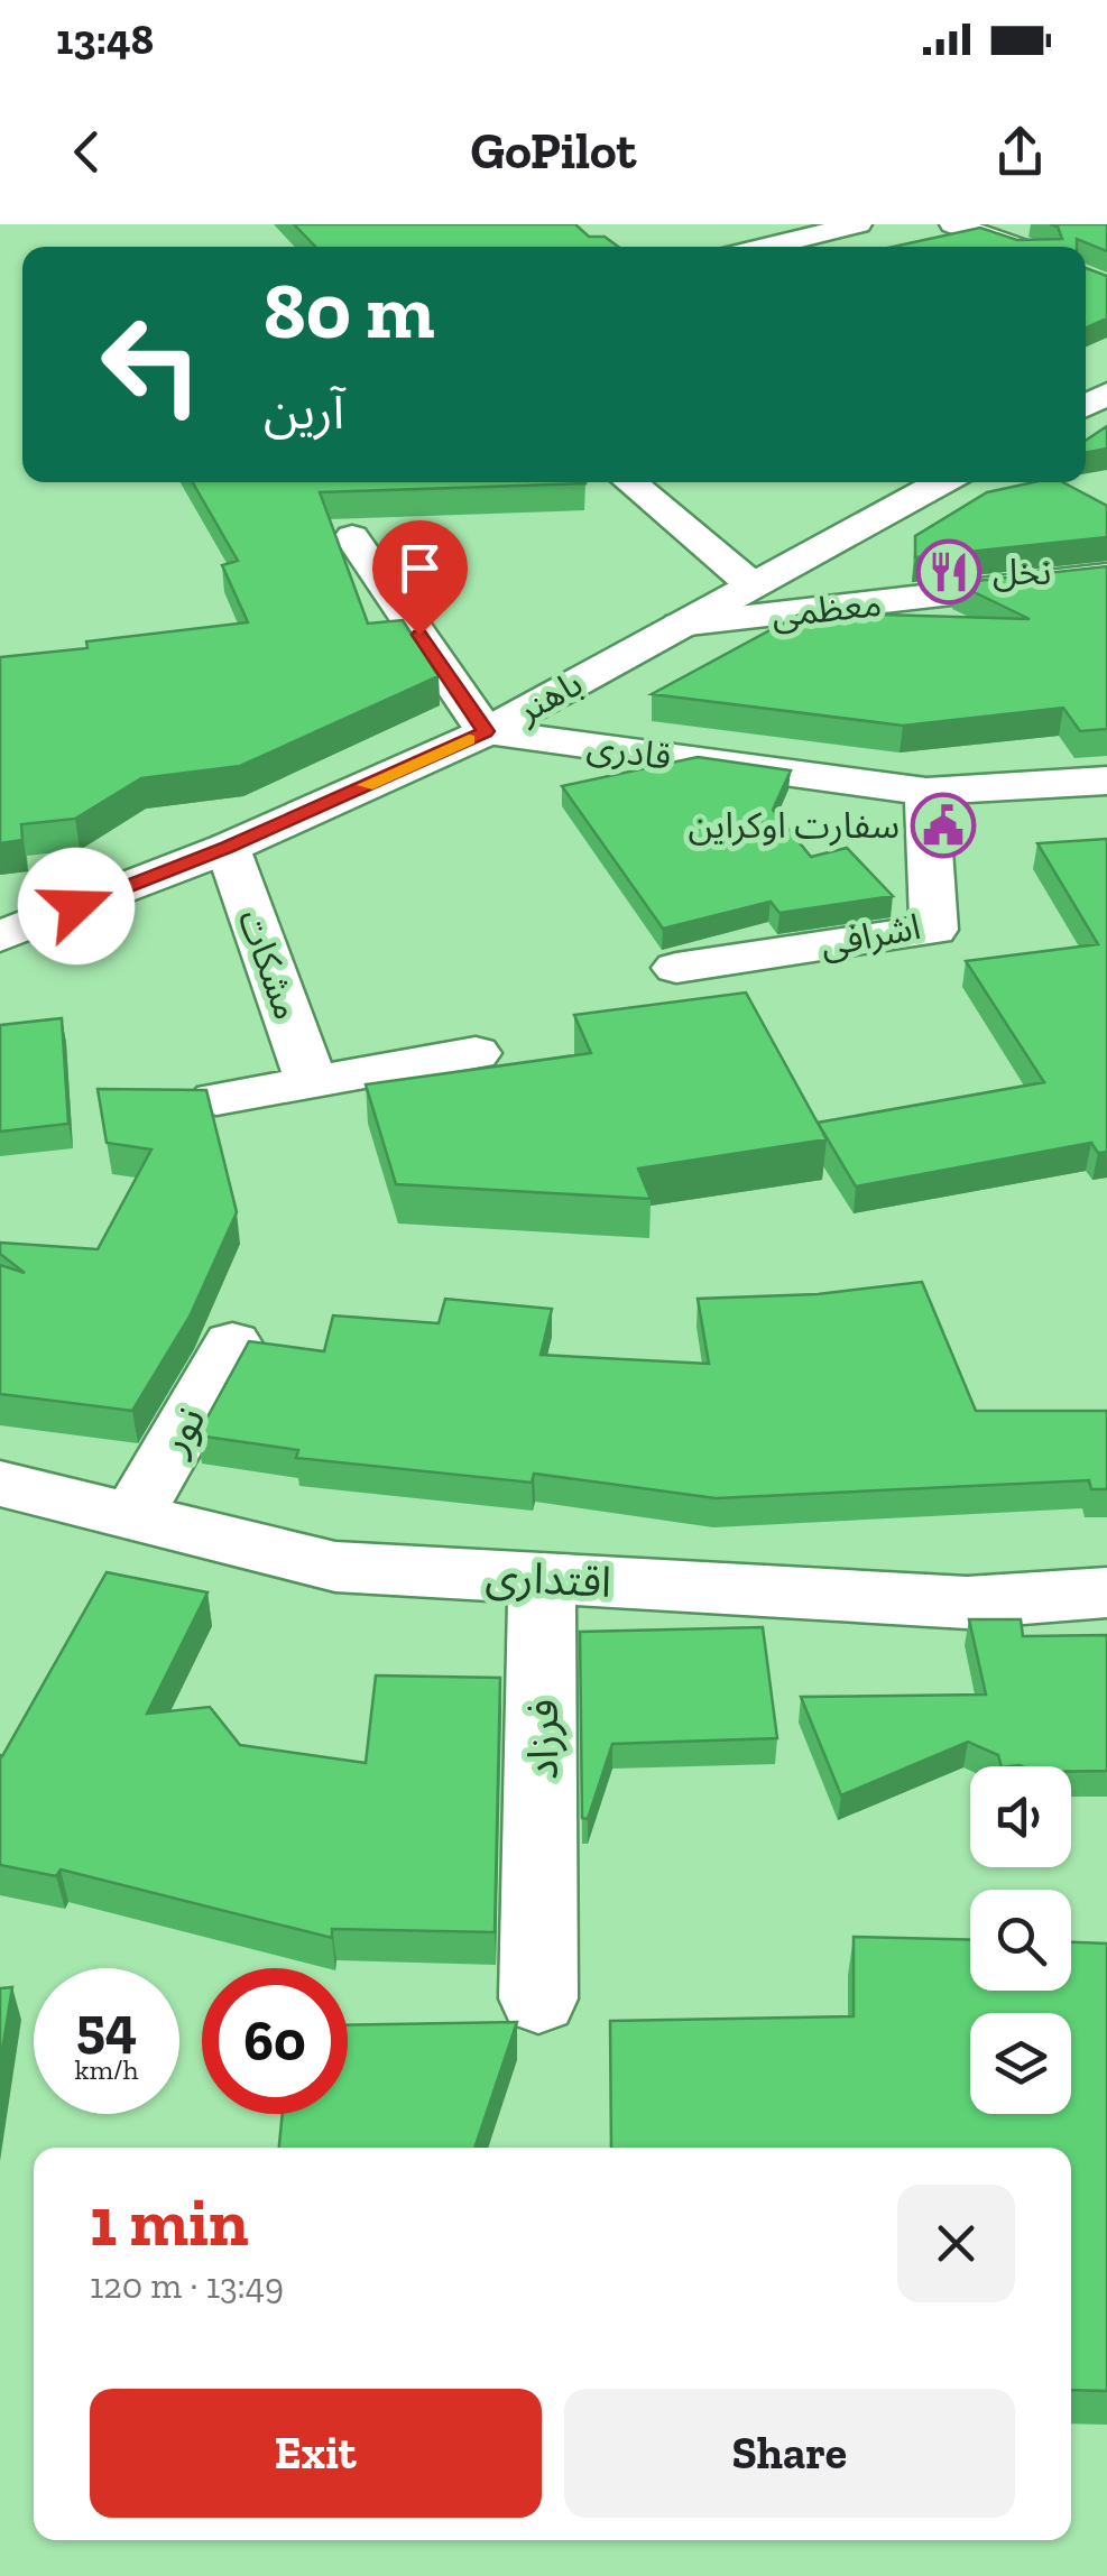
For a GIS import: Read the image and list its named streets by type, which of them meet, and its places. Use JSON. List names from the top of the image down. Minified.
{"streets":{"street":["معظمی","باهنر","قادری","اشرافی","مشکات","نور","اقتداری","فرزاد"]},"crossings":[["معظمی","باهنر"],["باهنر","قادری"],["باهنر","مشکات"],["قادری","اشرافی"],["نور","اقتداری"],["اقتداری","فرزاد"]],"places":{"restaurant":["نخل"],"public building":["سفارت اوکراین"]},"page":{"status":"13:48","header":"GoPilot","turn":["80 m","آرین"],"speed":"54 km/h","limit":"60","heading":["1 min","120 m · 13:49"],"buttons":["Exit","Share"]}}
